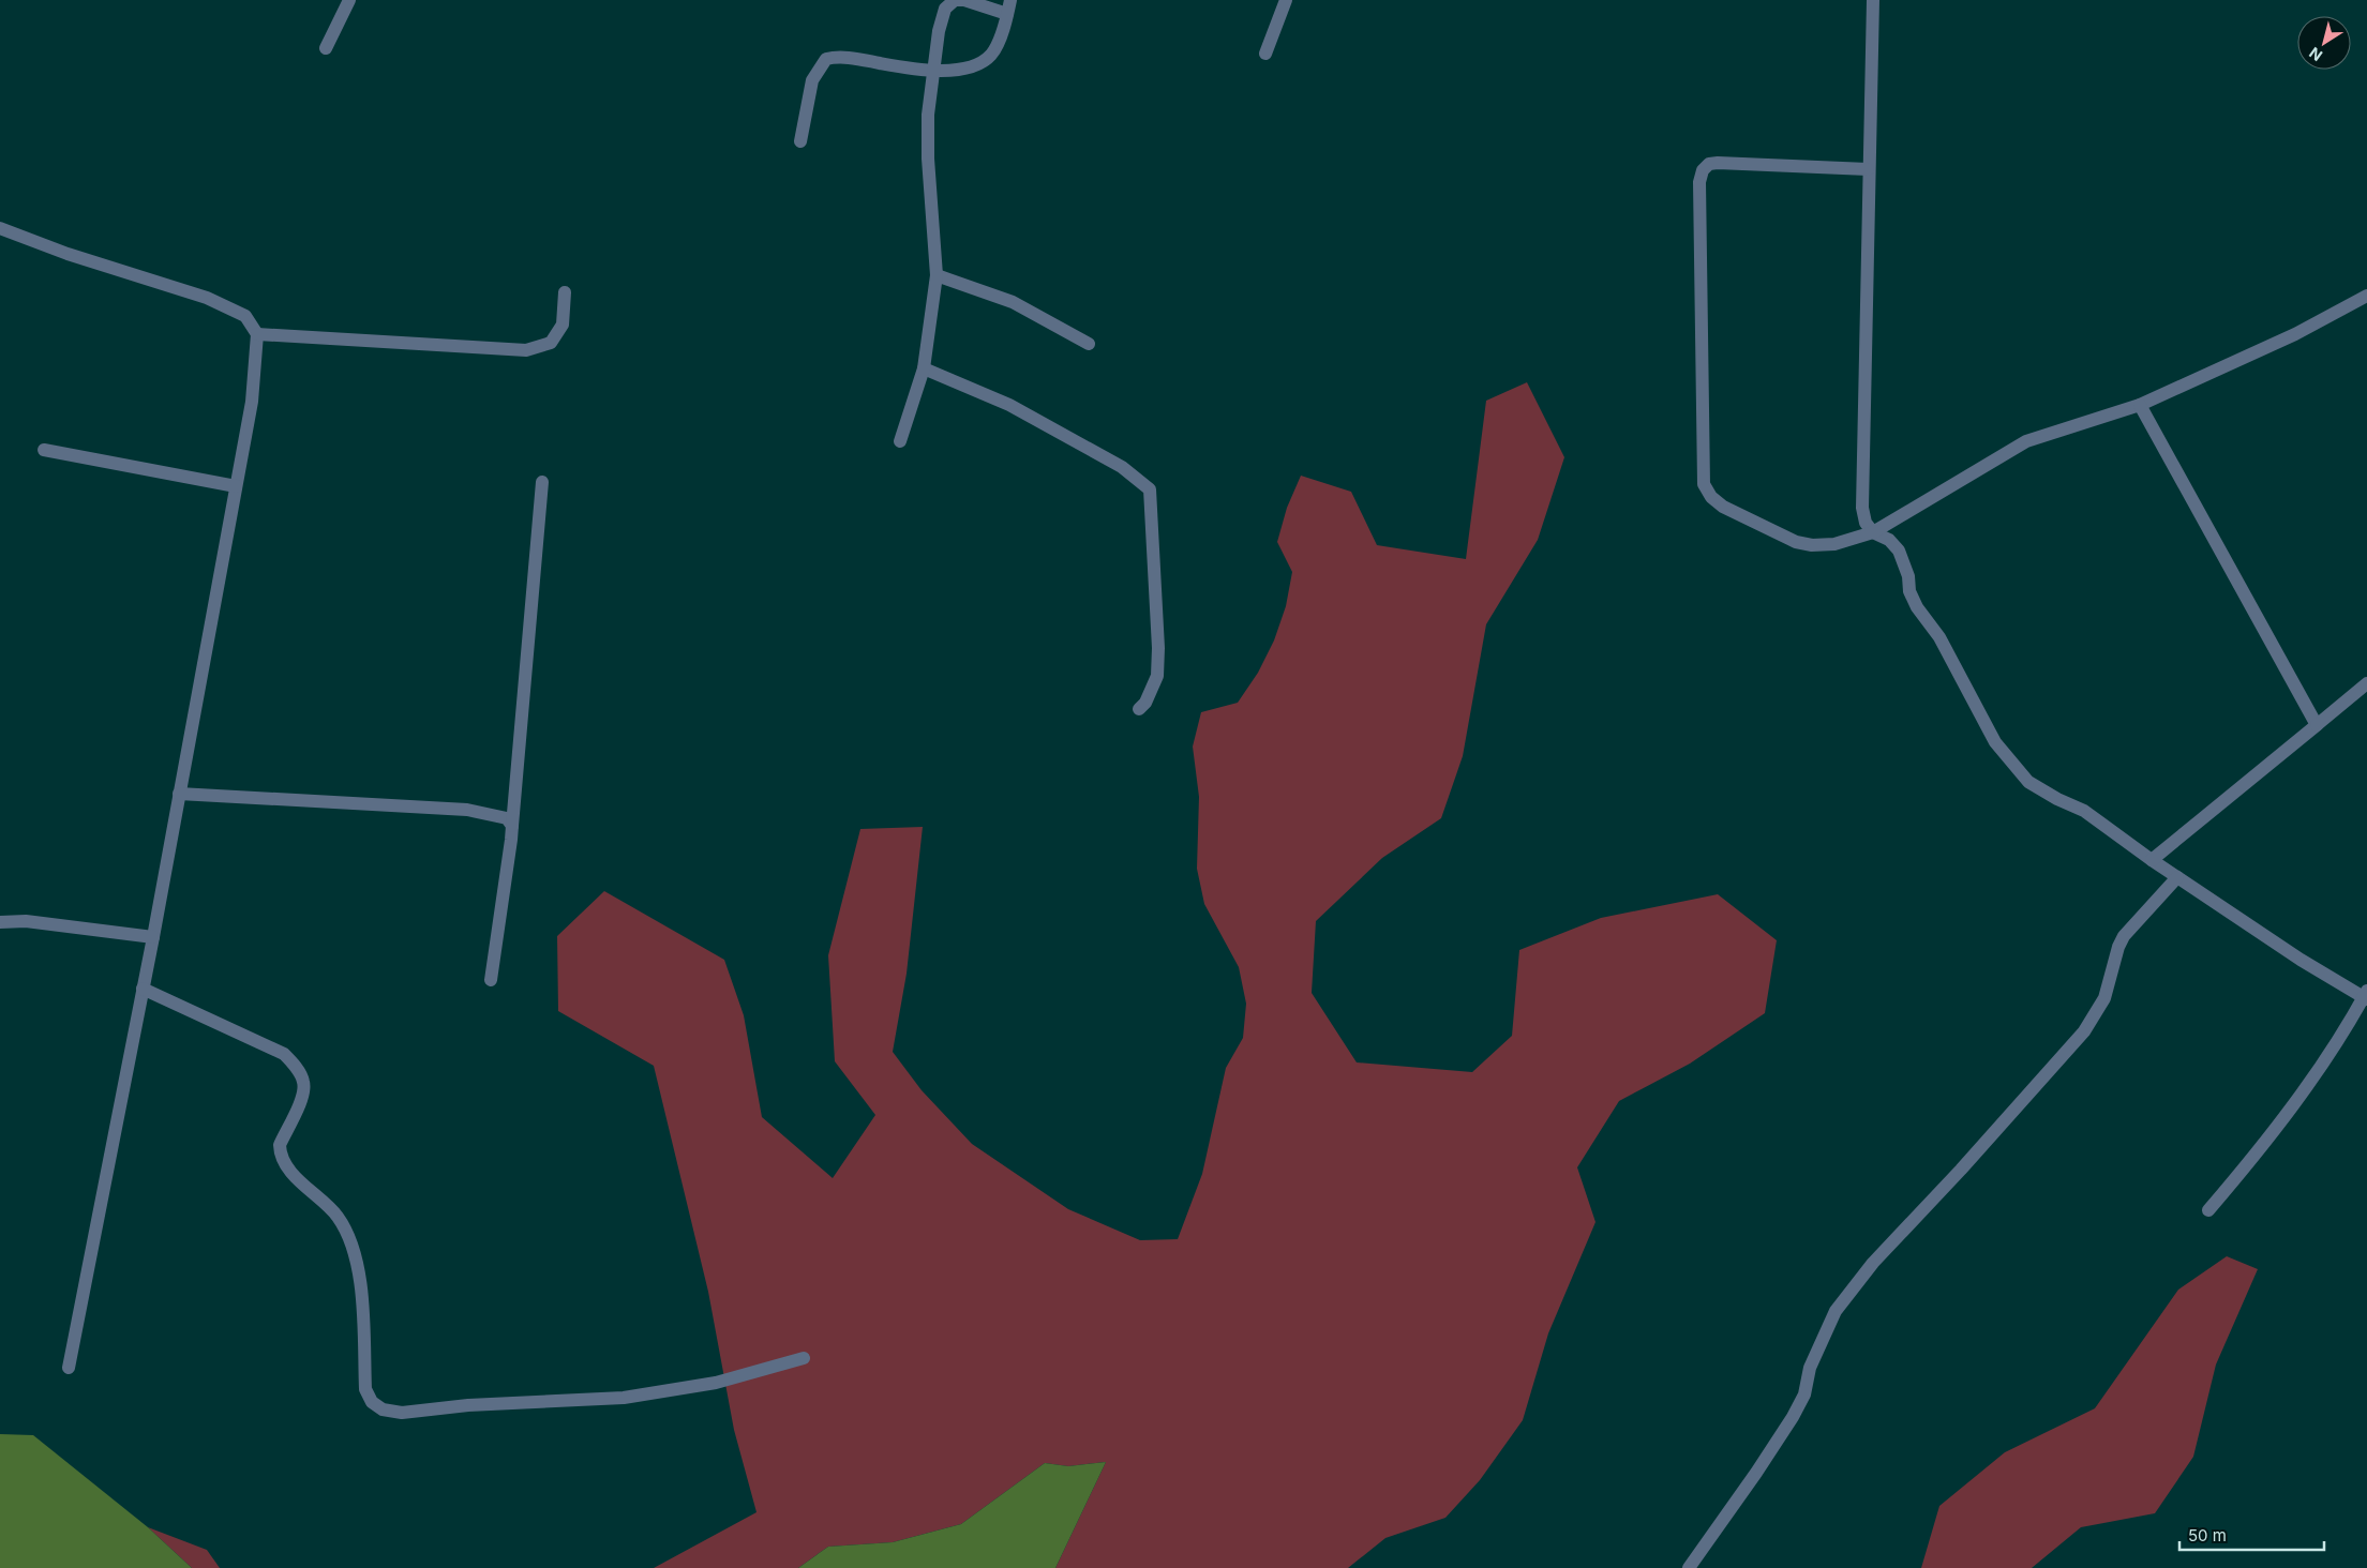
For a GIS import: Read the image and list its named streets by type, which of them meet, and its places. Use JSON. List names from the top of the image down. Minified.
{"scale_bar":"50 m","north":"bottom left"}
